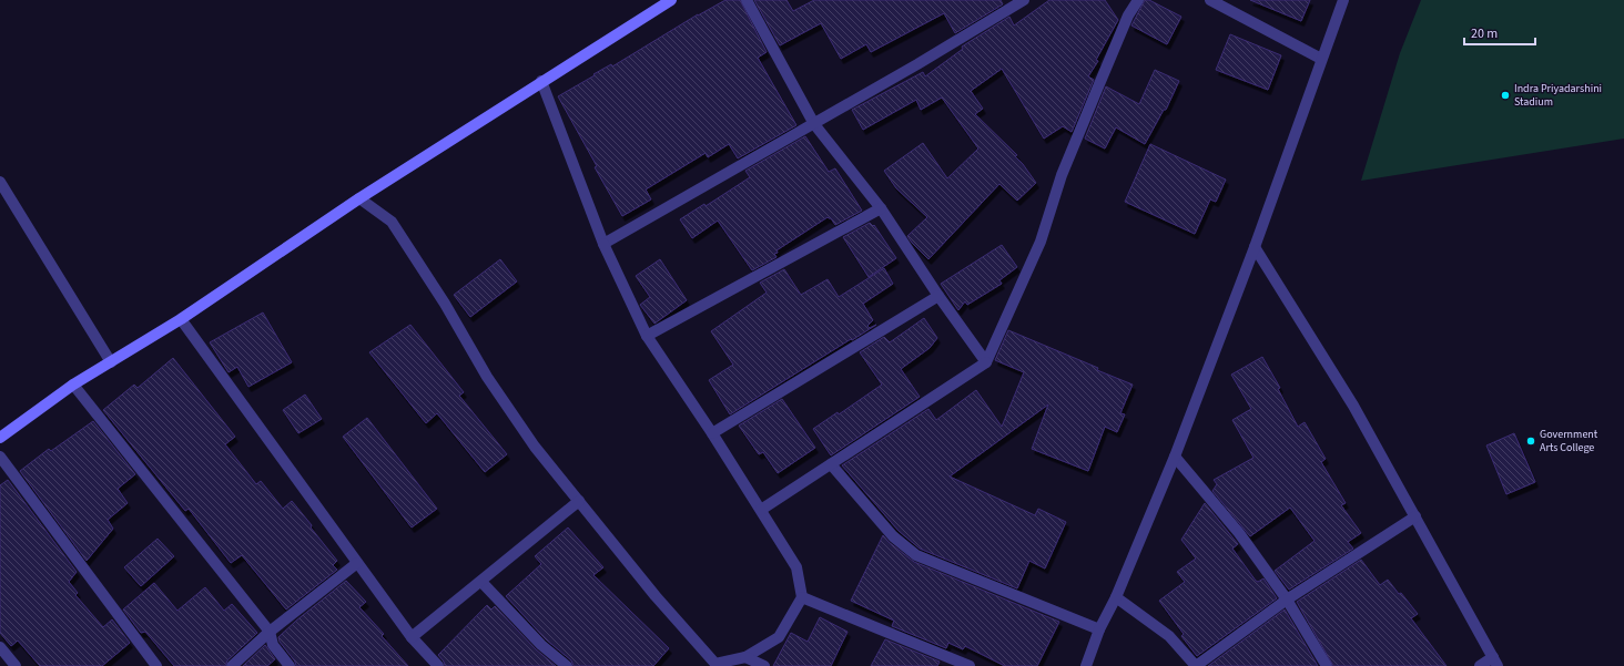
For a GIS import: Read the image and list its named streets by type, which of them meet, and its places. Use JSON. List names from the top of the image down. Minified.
{"places":["Indra Priyadarshini Stadium","Government Arts College"],"scale_bar":"20 m"}
